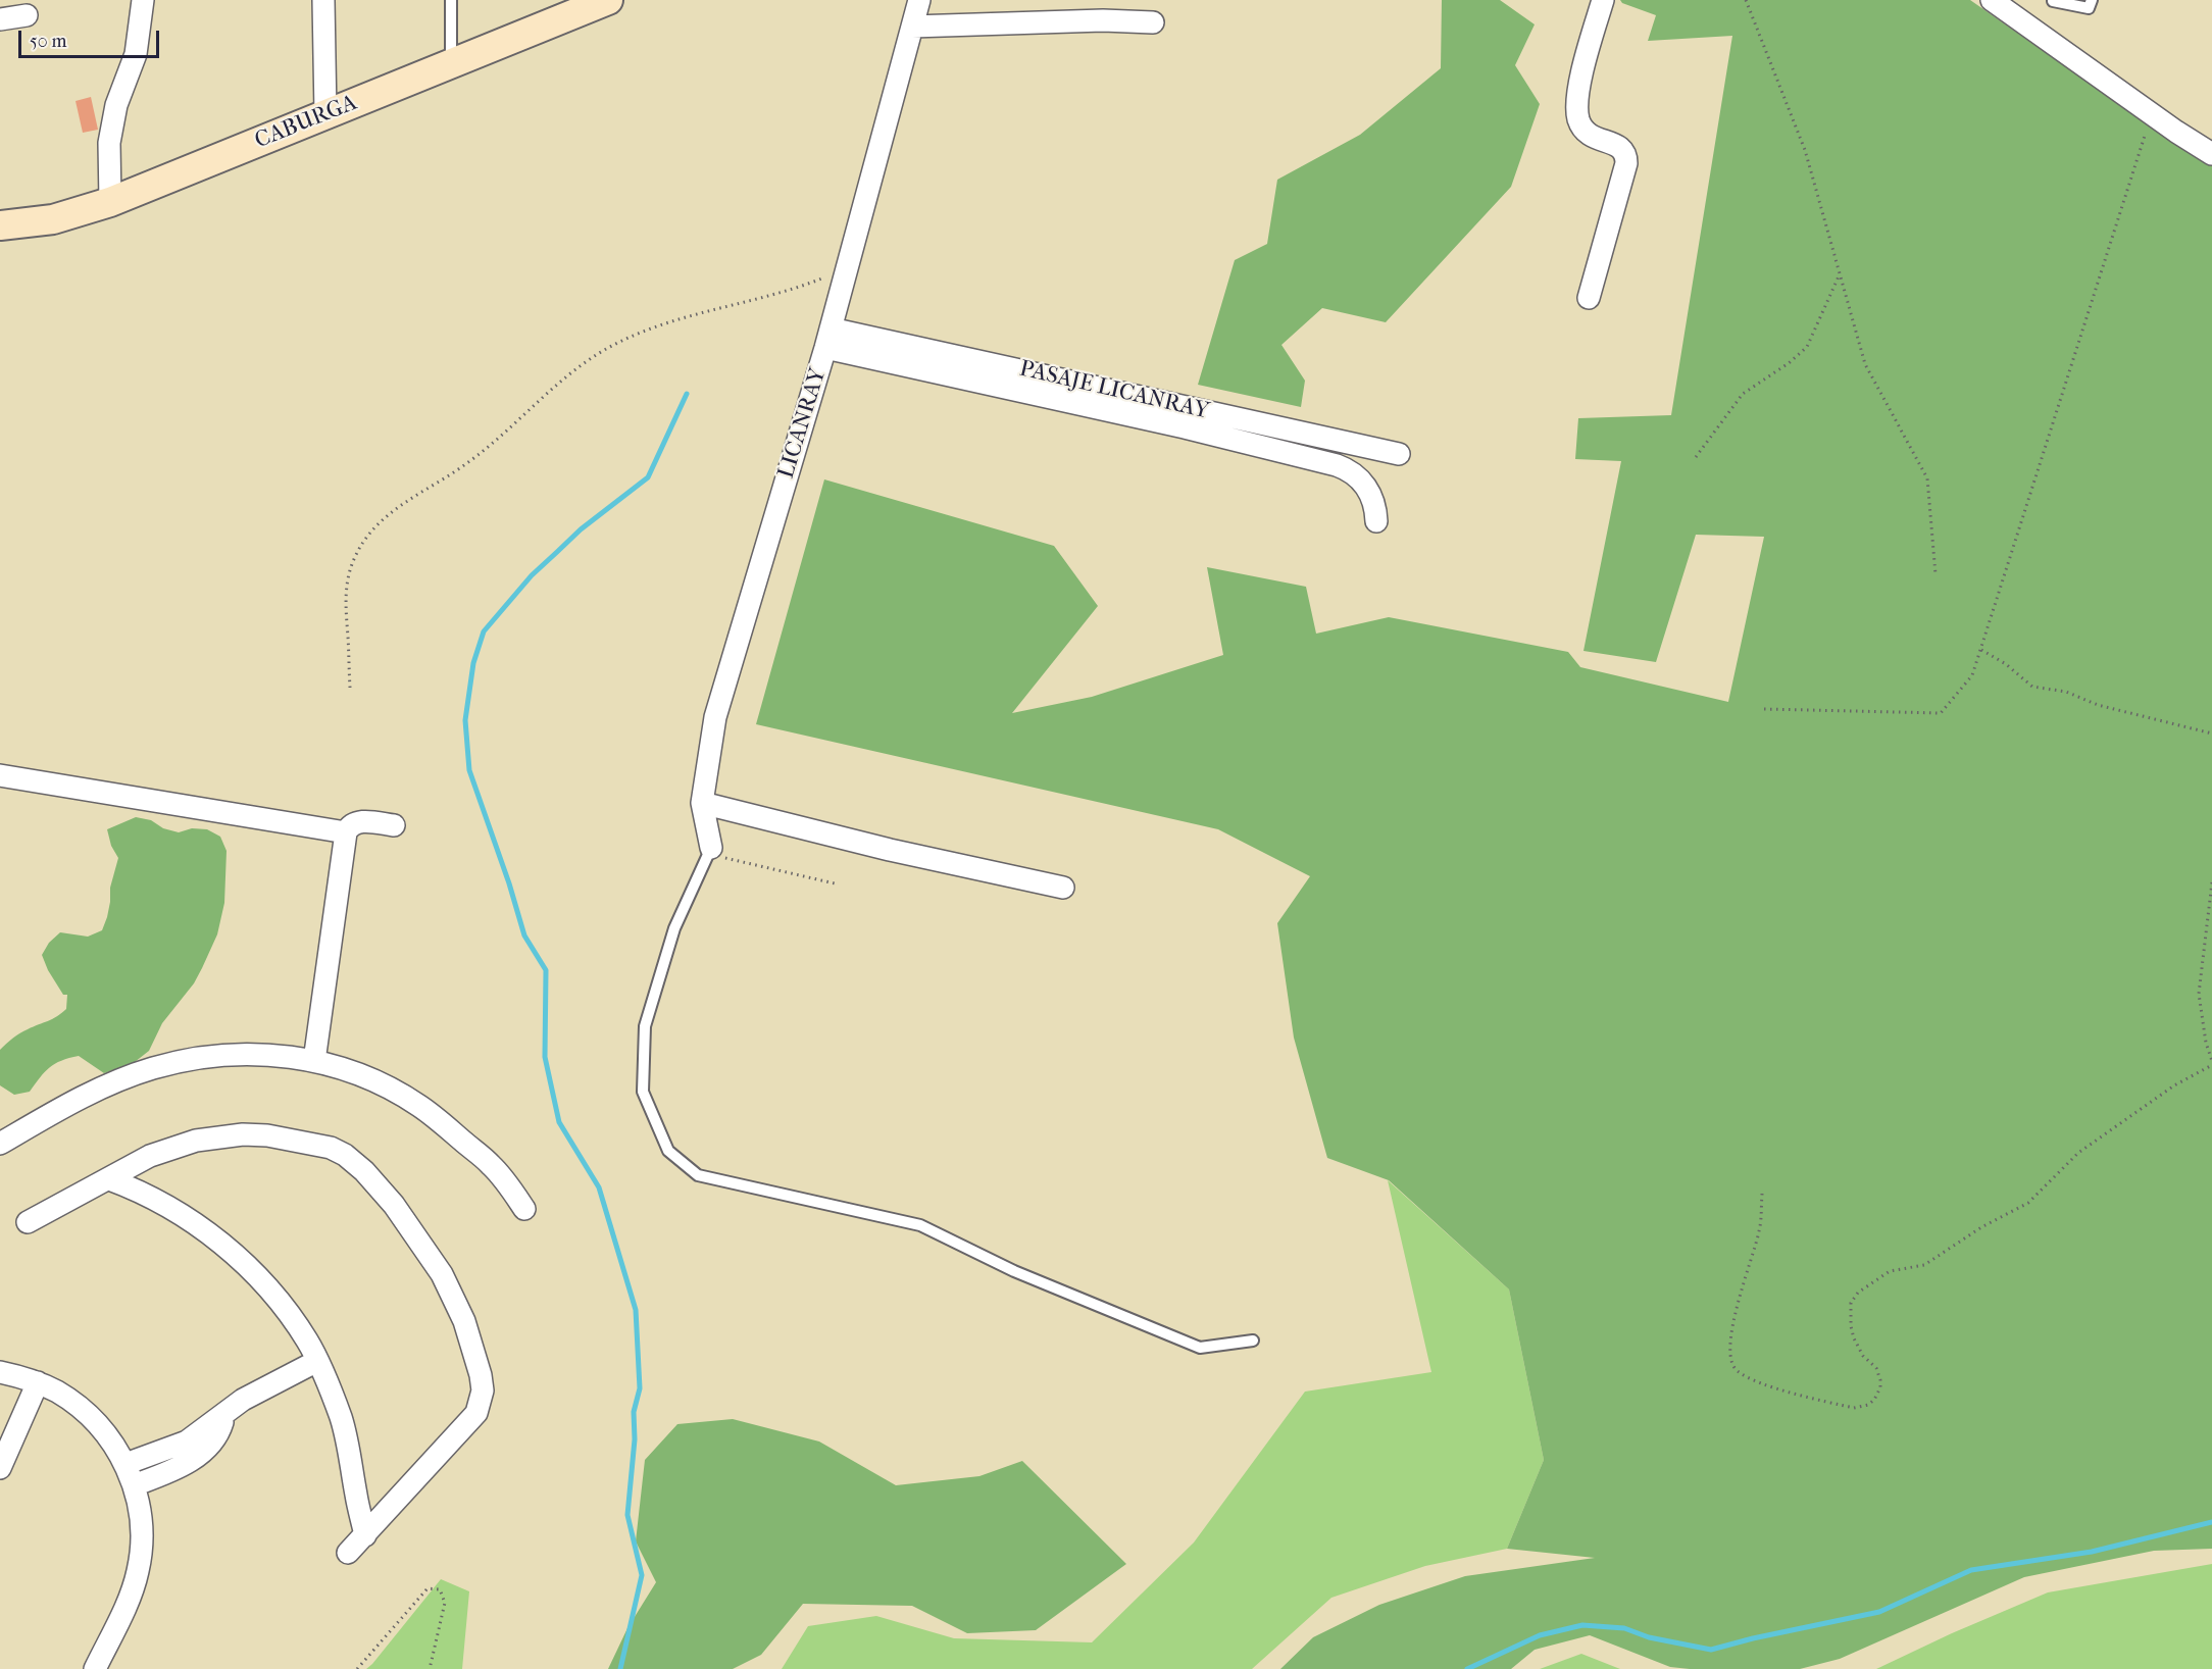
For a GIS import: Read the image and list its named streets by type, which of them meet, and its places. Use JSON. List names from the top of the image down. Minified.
{"streets":{"street":["CABURGA","PASAJE LICANRAY","LICANRAY"]},"crossings":[["PASAJE LICANRAY","LICANRAY"]],"scale_bar":"50 m"}
